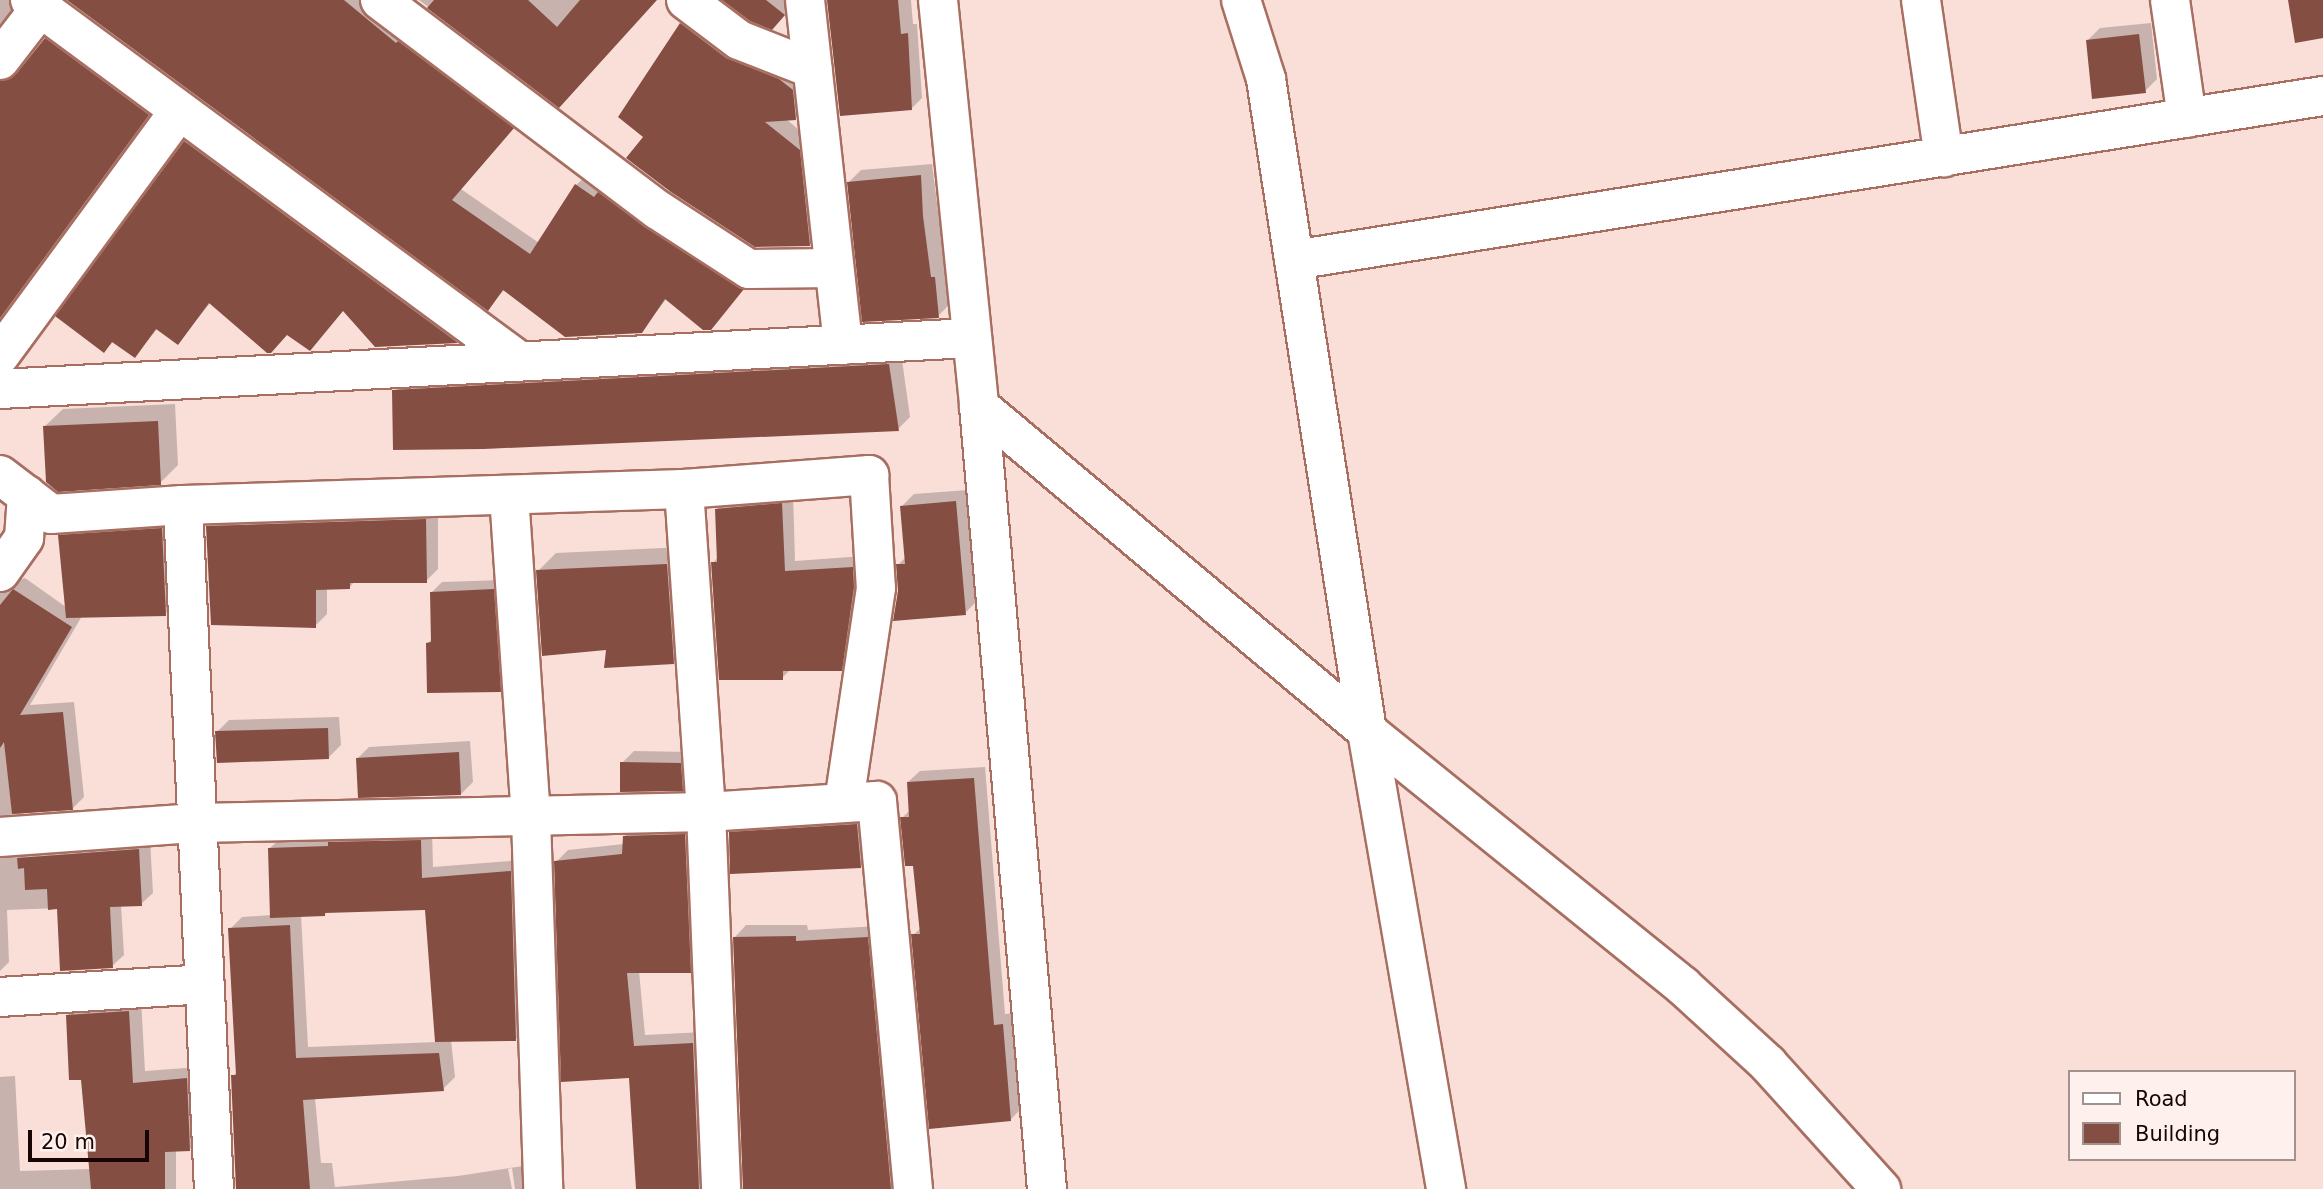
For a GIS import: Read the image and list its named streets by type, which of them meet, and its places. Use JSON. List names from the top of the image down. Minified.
{"legend":["Road","Building"],"scale_bar":"20 m"}
